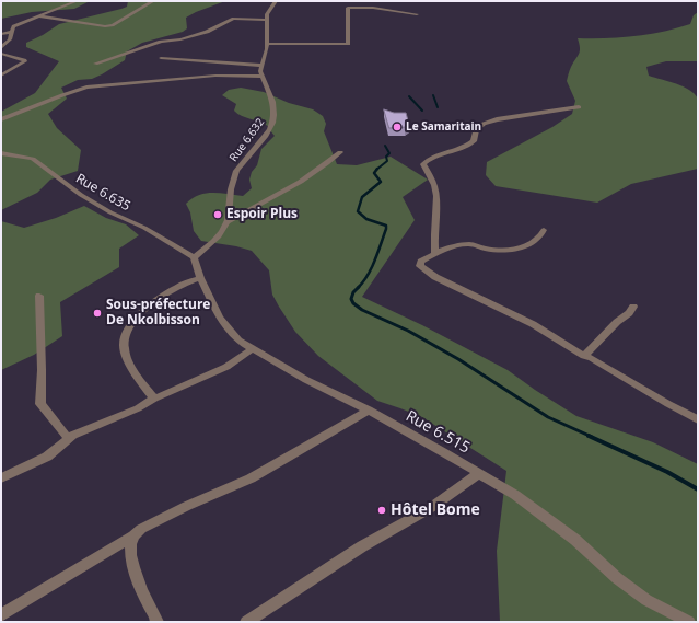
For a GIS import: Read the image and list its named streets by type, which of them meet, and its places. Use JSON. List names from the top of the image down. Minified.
{"streets":{"street":["Rue 6.632","Rue 6.635","Rue 6.515"]},"crossings":[["Rue 6.635","Rue 6.515"]],"places":["Le Samaritain","Espoir Plus","Sous-préfecture De Nkolbisson","Hôtel Bome"]}
